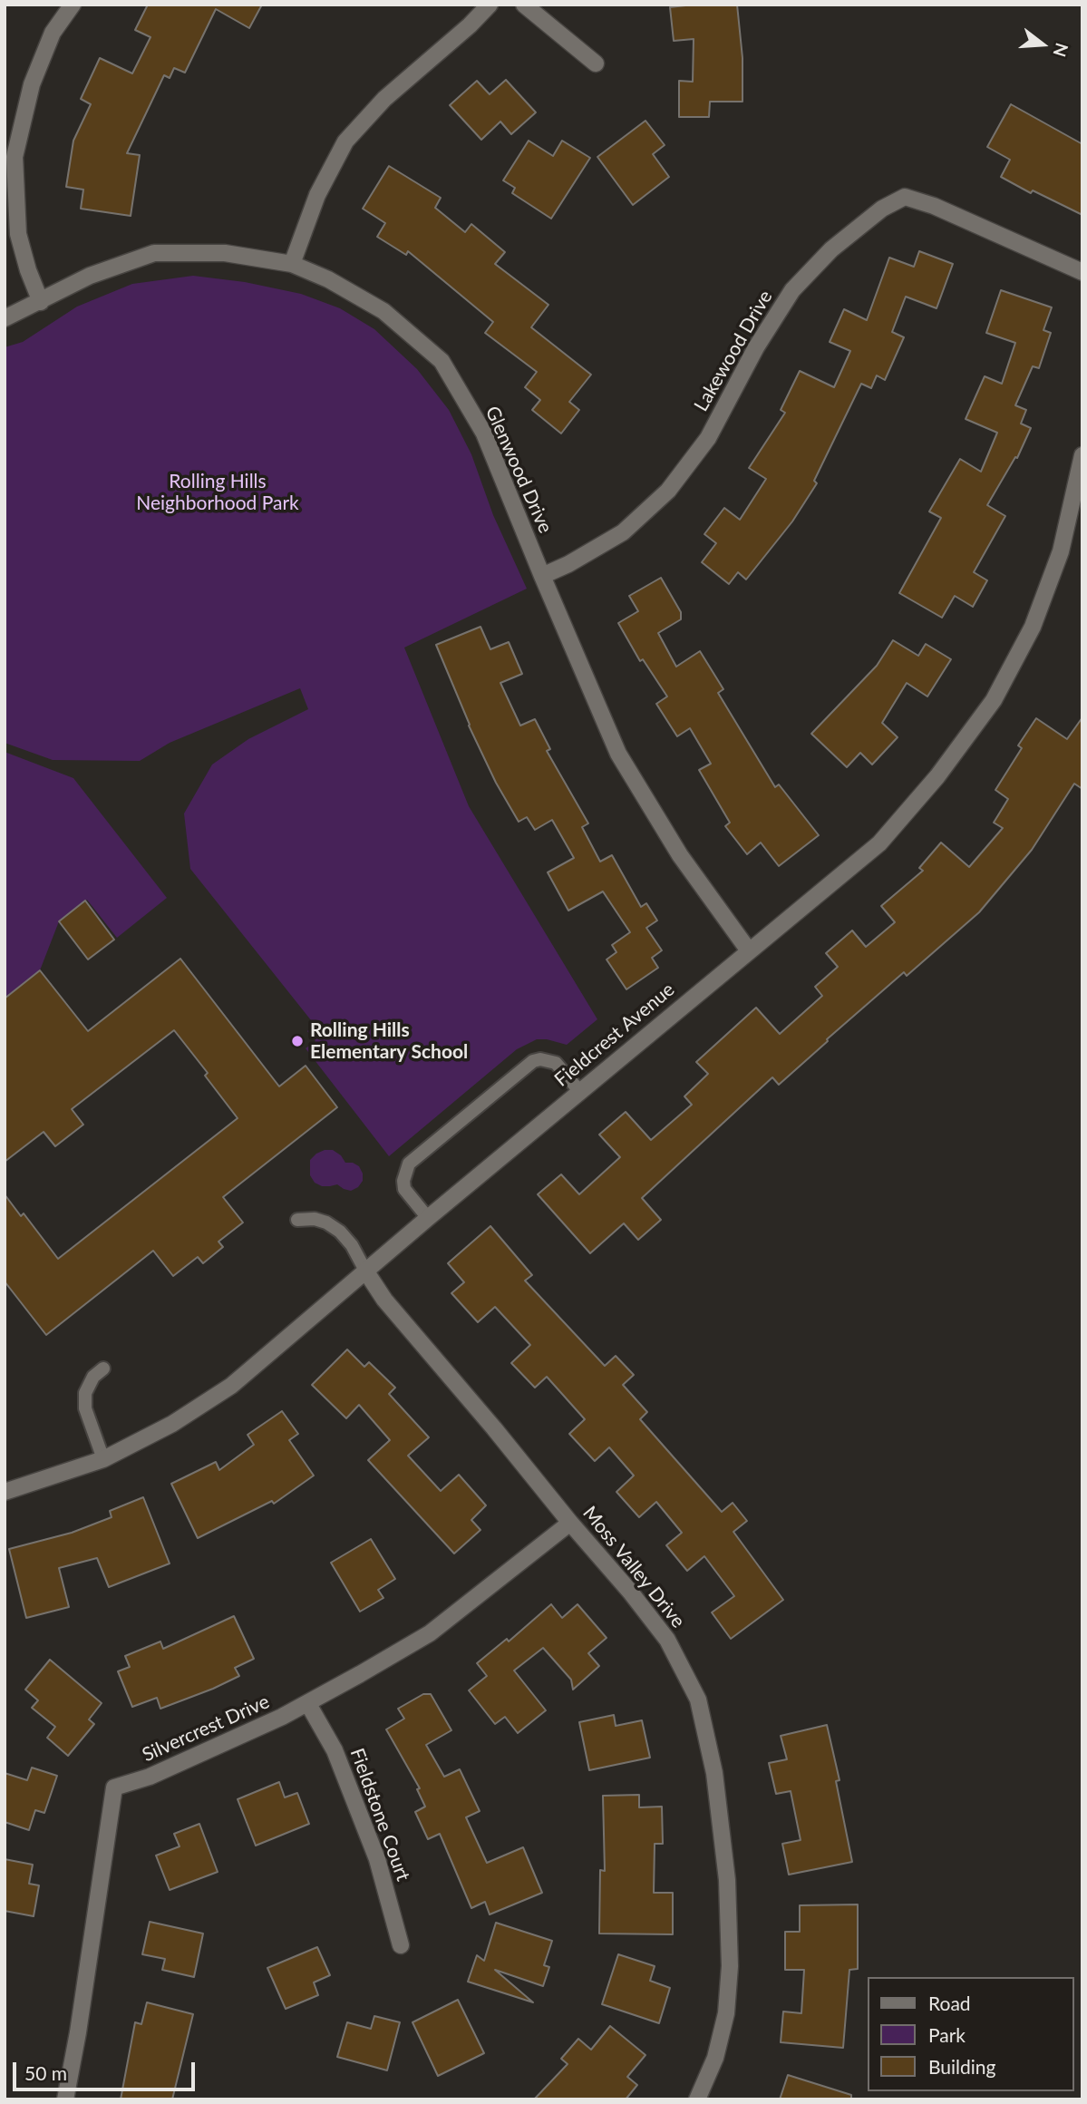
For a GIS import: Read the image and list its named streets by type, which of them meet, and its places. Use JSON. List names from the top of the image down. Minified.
{"streets":{"street":["Lakewood Drive","Glenwood Drive","Fieldcrest Avenue","Moss Valley Drive","Silvercrest Drive","Fieldstone Court"]},"crossings":[["Lakewood Drive","Glenwood Drive"],["Glenwood Drive","Fieldcrest Avenue"],["Fieldcrest Avenue","Moss Valley Drive"],["Moss Valley Drive","Silvercrest Drive"],["Silvercrest Drive","Fieldstone Court"]],"parks":["Rolling Hills Neighborhood Park"],"places":["Rolling Hills Elementary School"],"legend":["Road","Park","Building"],"scale_bar":"50 m","north":"right"}
